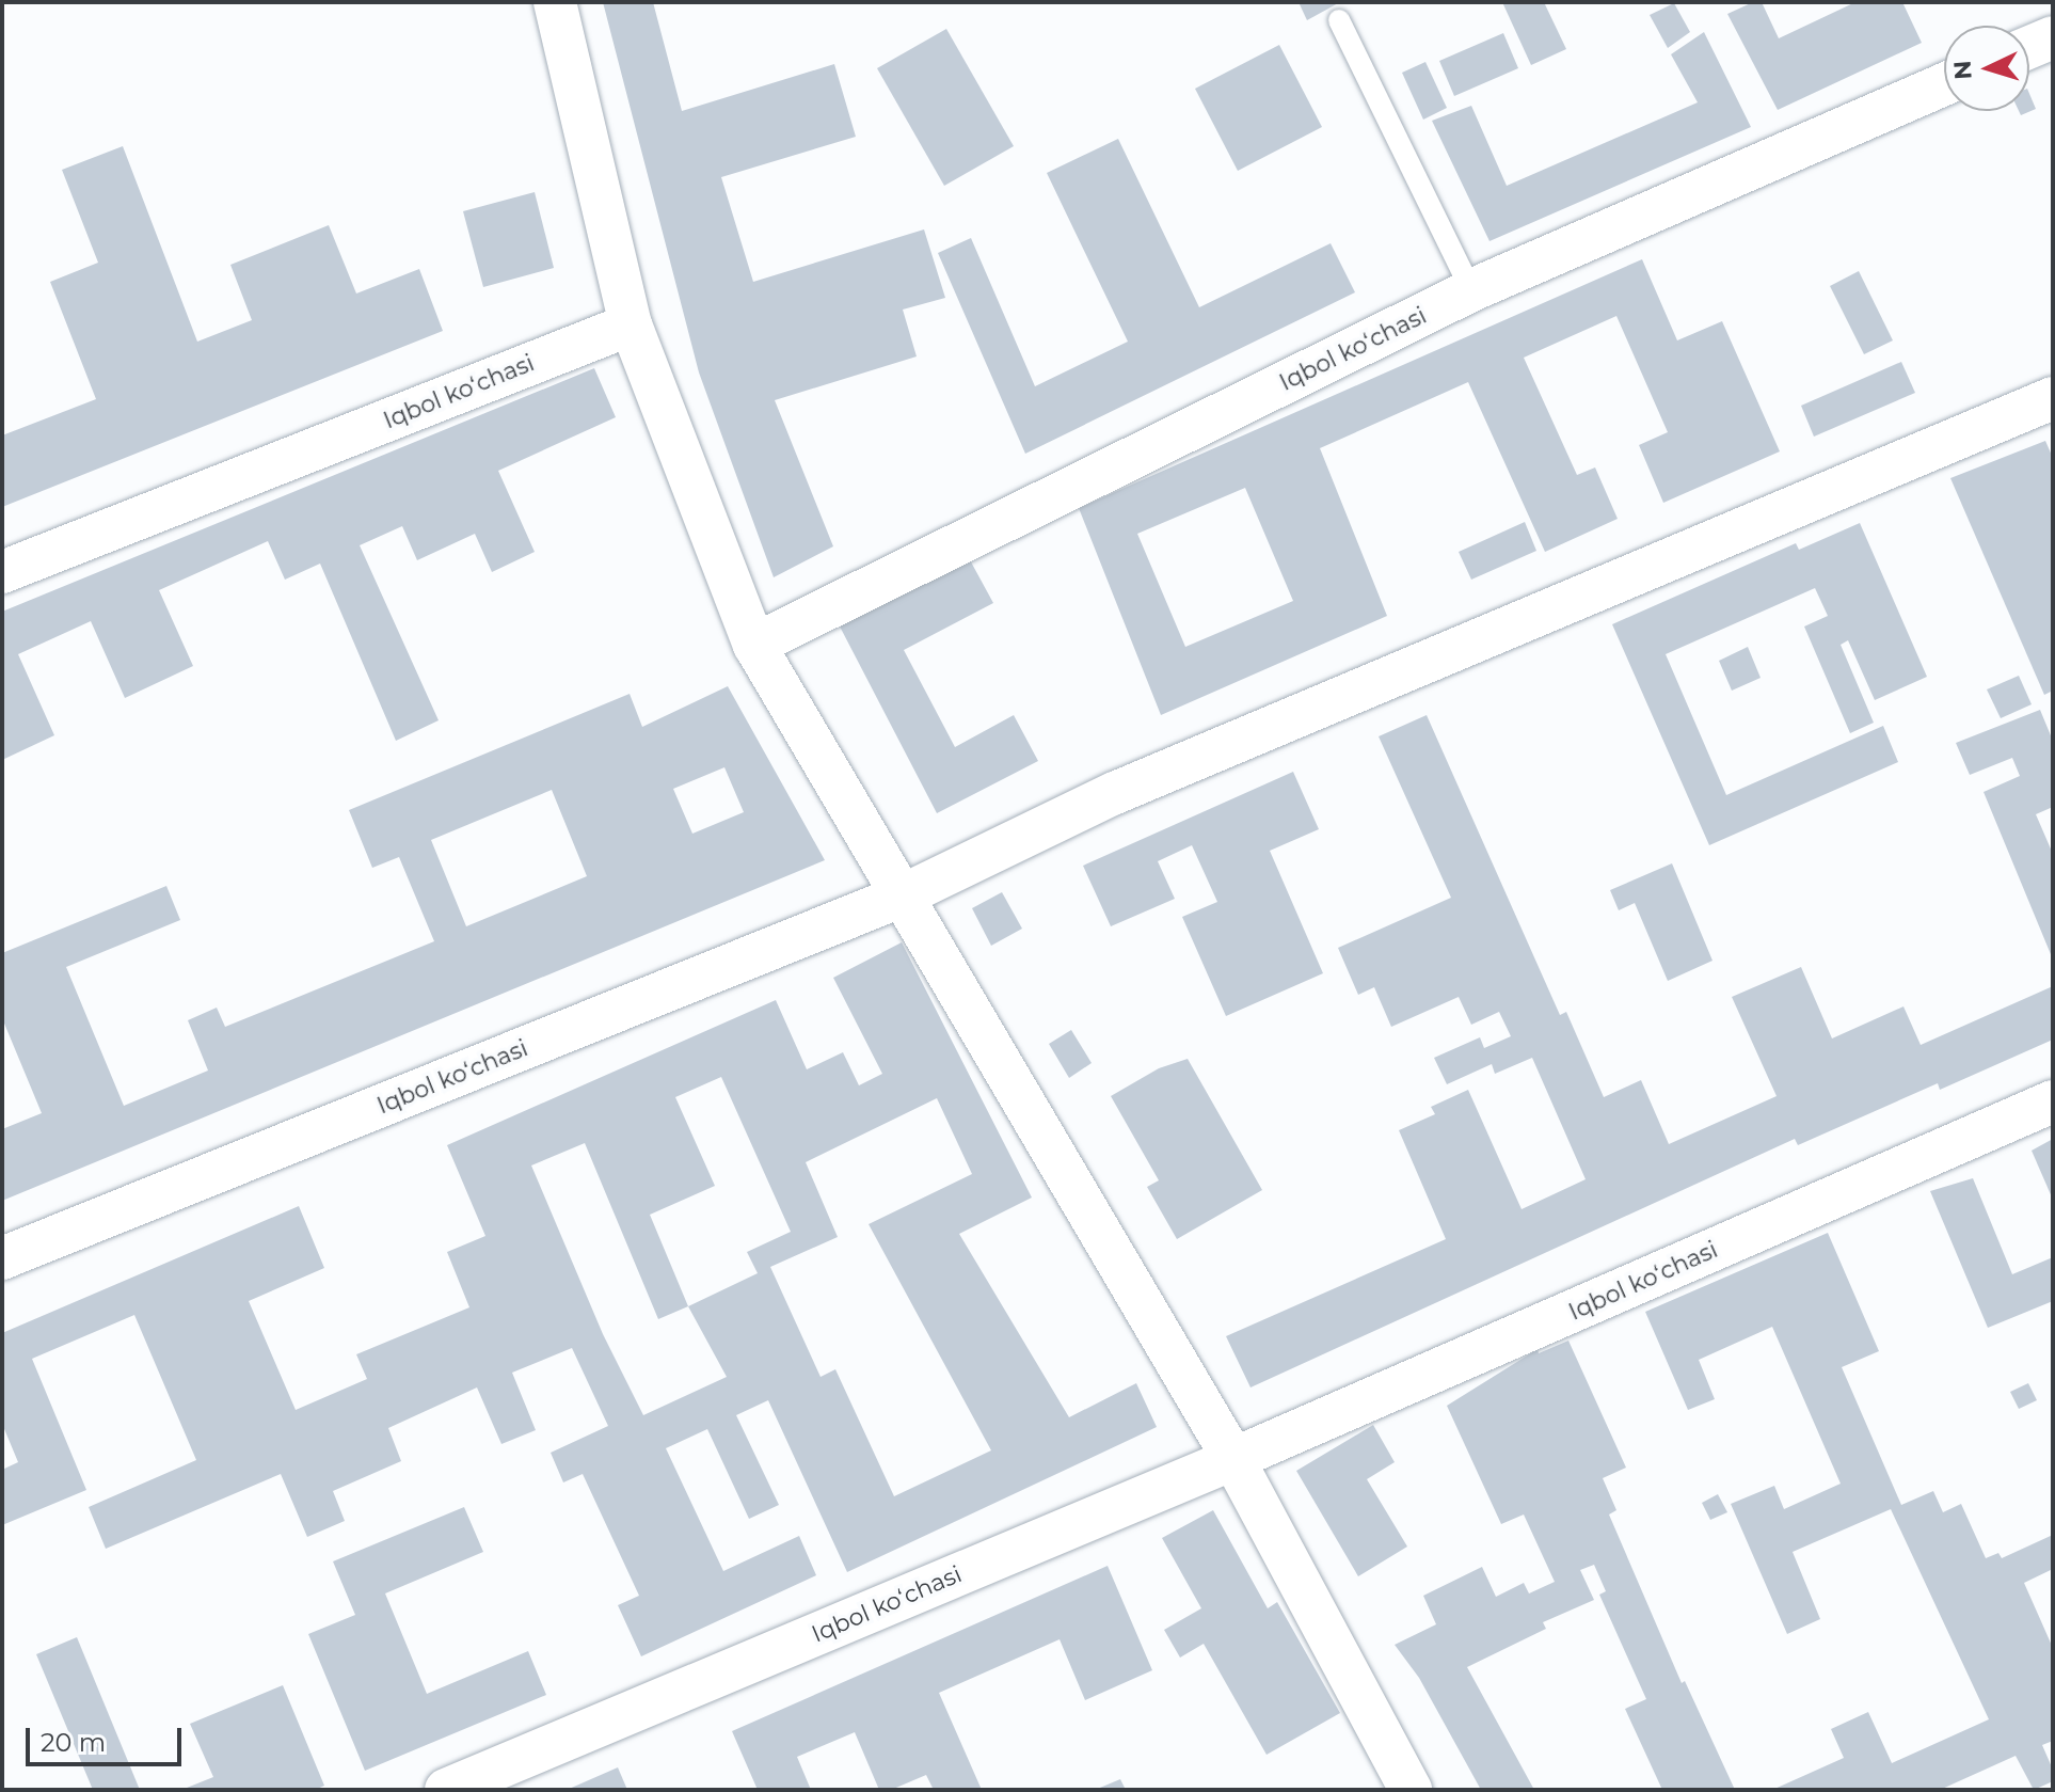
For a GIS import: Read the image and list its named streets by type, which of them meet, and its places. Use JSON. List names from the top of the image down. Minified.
{"streets":{"street":["Iqbol koʻchasi"]},"scale_bar":"20 m","north":"left"}
